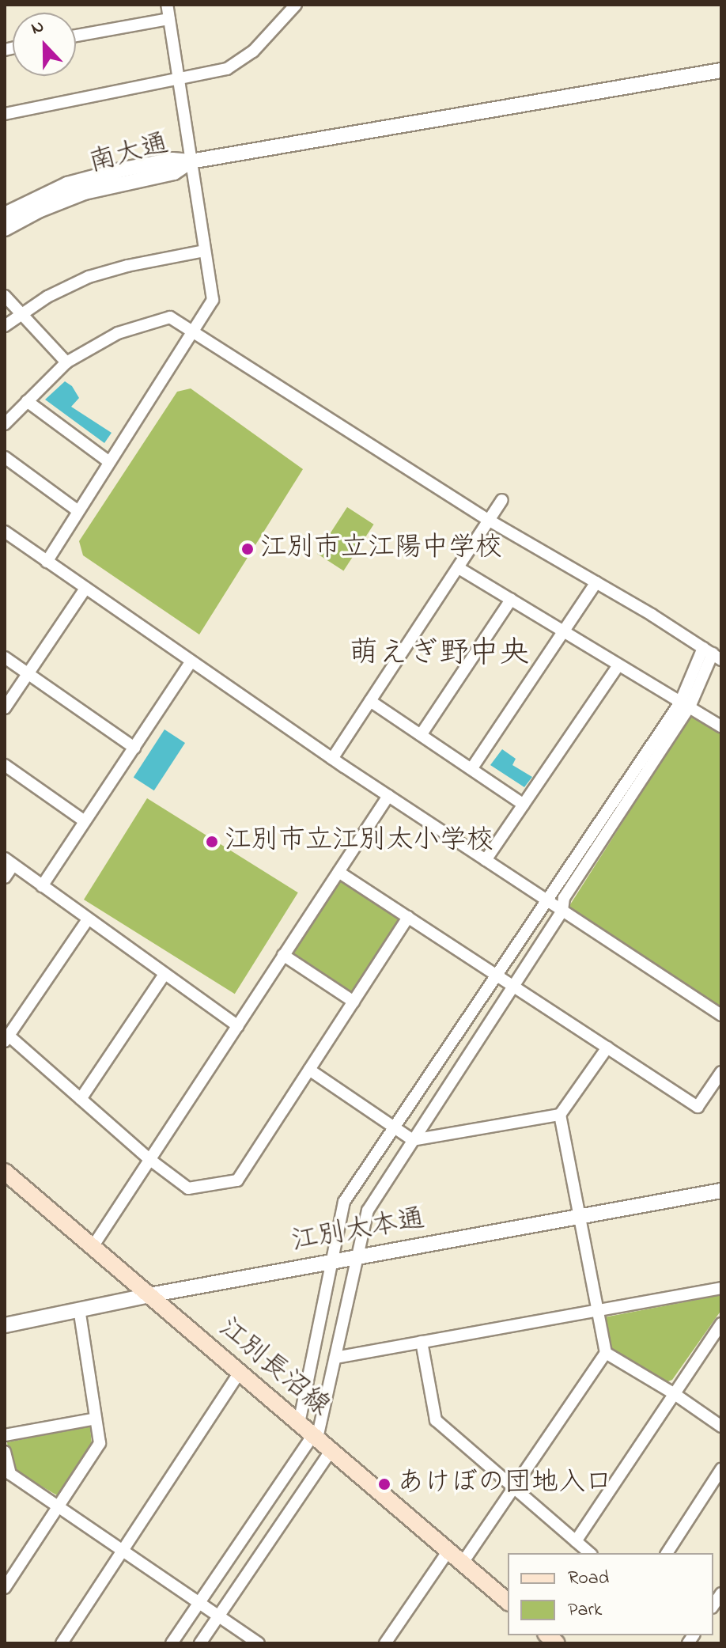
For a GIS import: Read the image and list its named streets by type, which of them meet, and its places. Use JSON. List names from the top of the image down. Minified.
{"streets":{"main road":["江別長沼線"],"street":["南大通","江別太本通"]},"crossings":[["江別太本通","江別長沼線"]],"districts":["萌えぎ野中央"],"places":["江別市立江陽中学校","江別市立江別太小学校","あけぼの団地入口"],"legend":["Road","Park"],"north":"top"}
